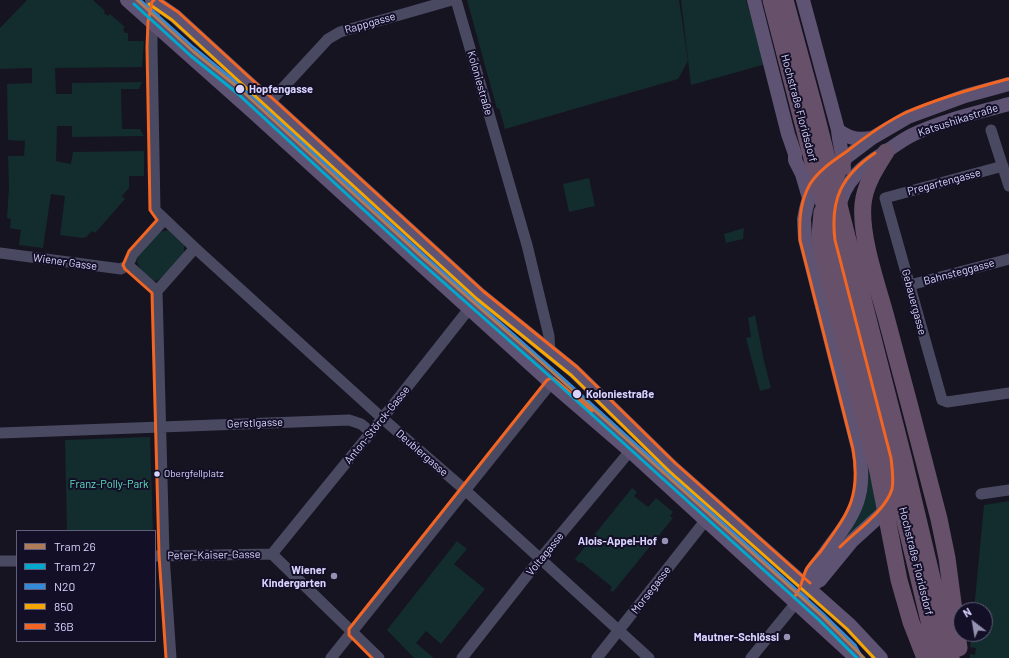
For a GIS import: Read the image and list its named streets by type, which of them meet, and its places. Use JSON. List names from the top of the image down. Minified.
{"streets":{"highway":["Hochstraße Floridsdorf"],"main road":["Katsushikastraße"],"street":["Rappgasse","Koloniestraße","Pregartengasse","Wiener Gasse","Bahnsteggasse","Gebauergasse","Gerstlgasse","Anton-Störck-Gasse","Deublergasse","Voltagasse","Peter-Kaiser-Gasse","Morsegasse"]},"crossings":[["Pregartengasse","Gebauergasse"],["Bahnsteggasse","Gebauergasse"],["Gerstlgasse","Anton-Störck-Gasse"],["Anton-Störck-Gasse","Deublergasse"],["Anton-Störck-Gasse","Peter-Kaiser-Gasse"],["Deublergasse","Voltagasse"],["Deublergasse","Morsegasse"]],"parks":["Franz-Polly-Park"],"places":["Hopfengasse","Koloniestraße","Obergfellplatz","Alois-Appel-Hof","Wiener Kindergarten","Mautner-Schlössl"],"lines":["tram line 26","transit line N20","transit line 36B","tram line 27","transit line 850"],"legend":["Tram 26","Tram 27","N20","850","36B"],"north":"top left"}
